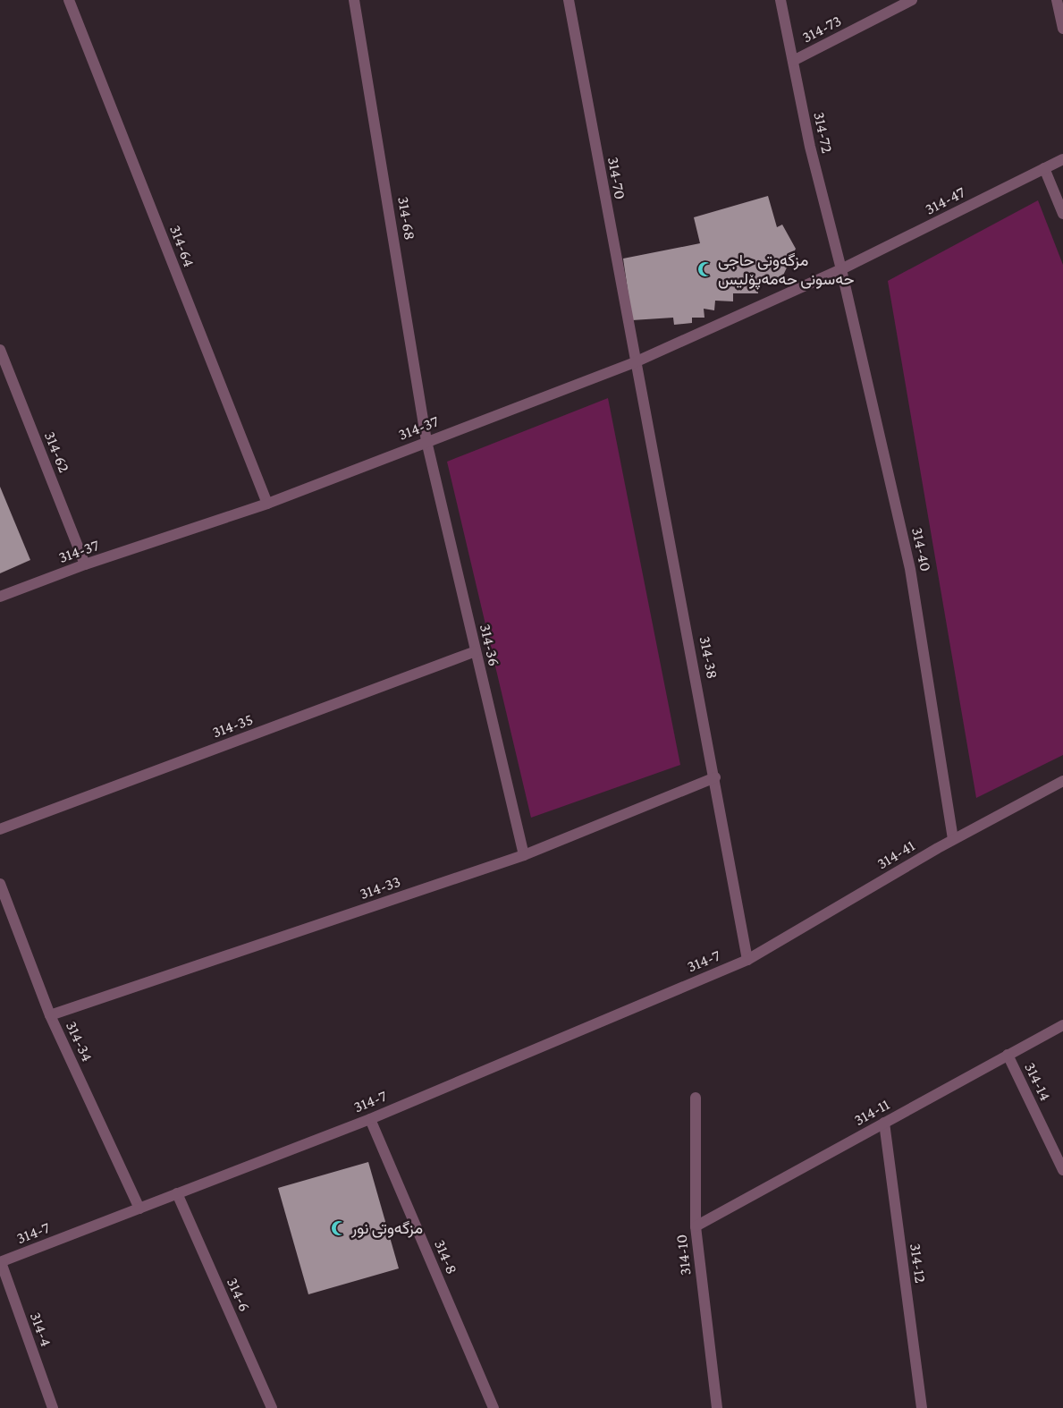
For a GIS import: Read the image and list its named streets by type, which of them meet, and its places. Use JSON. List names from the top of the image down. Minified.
{"streets":{"street":["314-73","314-72","314-70","314-47","314-68","314-64","314-37","314-62","314-40","314-36","314-38","314-35","314-41","314-33","314-7","314-34","314-14","314-11","314-10","314-8","314-12","314-6","314-4"]},"crossings":[["314-73","314-72"],["314-72","314-47"],["314-72","314-37"],["314-72","314-40"],["314-70","314-37"],["314-70","314-38"],["314-47","314-37"],["314-47","314-40"],["314-68","314-37"],["314-68","314-36"],["314-64","314-37"],["314-37","314-62"],["314-37","314-40"],["314-37","314-36"],["314-37","314-38"],["314-40","314-41"],["314-36","314-35"],["314-36","314-33"],["314-38","314-41"],["314-38","314-33"],["314-38","314-7"],["314-41","314-7"],["314-33","314-34"],["314-7","314-34"],["314-7","314-8"],["314-7","314-6"],["314-7","314-4"],["314-14","314-11"],["314-11","314-10"],["314-11","314-12"]],"places":{"mosque":["مزگەوتی حاجی حەسونی حەمەپۆلیس","مزگەوتی نور"]}}
